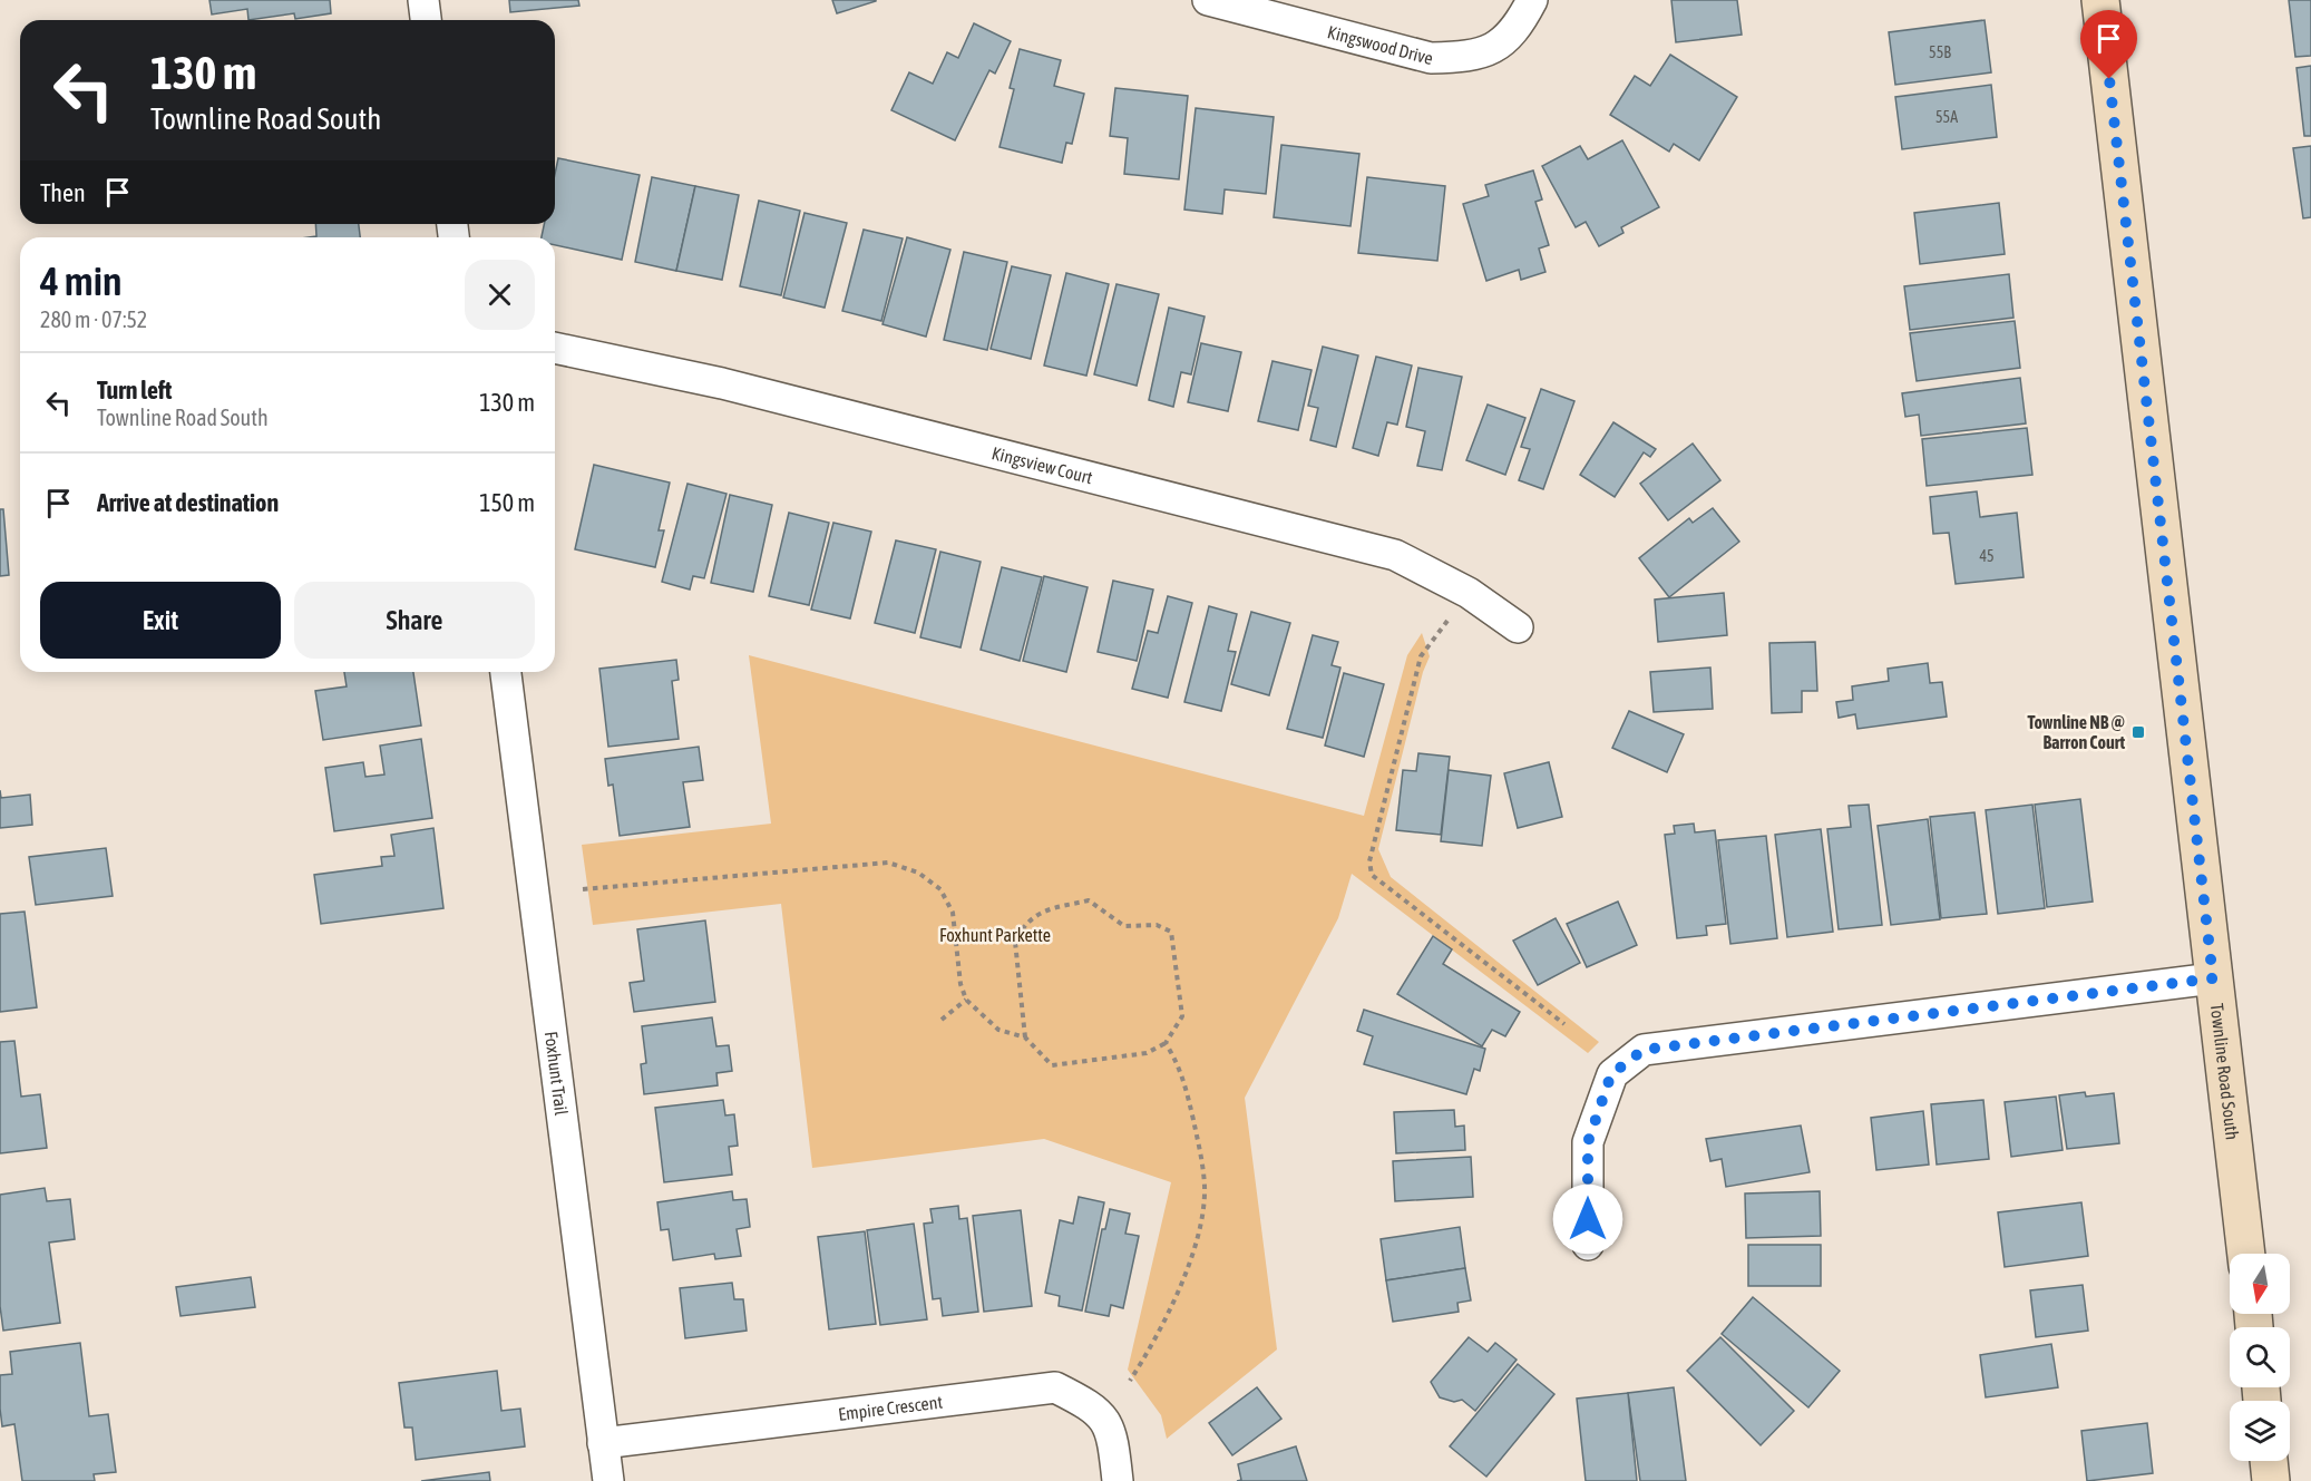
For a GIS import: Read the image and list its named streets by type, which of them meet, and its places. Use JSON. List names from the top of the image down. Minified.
{"streets":{"main road":["Townline Road South"],"street":["Kingswood Drive","Kingsview Court","Foxhunt Trail","Empire Crescent"]},"crossings":[["Foxhunt Trail","Empire Crescent"]],"parks":["Foxhunt Parkette"],"places":{"transit":["Townline NB @ Barron Court"]},"house_numbers":["55B","55A","45"],"north":"bottom","page":{"turn":["130 m","Townline Road South"],"then":"Then","heading":["4 min","280 m · 07:52"],"list":[{"name":"Turn left","note":"Townline Road South","value":"130 m"},{"name":"Arrive at destination","value":"150 m"}],"buttons":["Exit","Share"]}}
